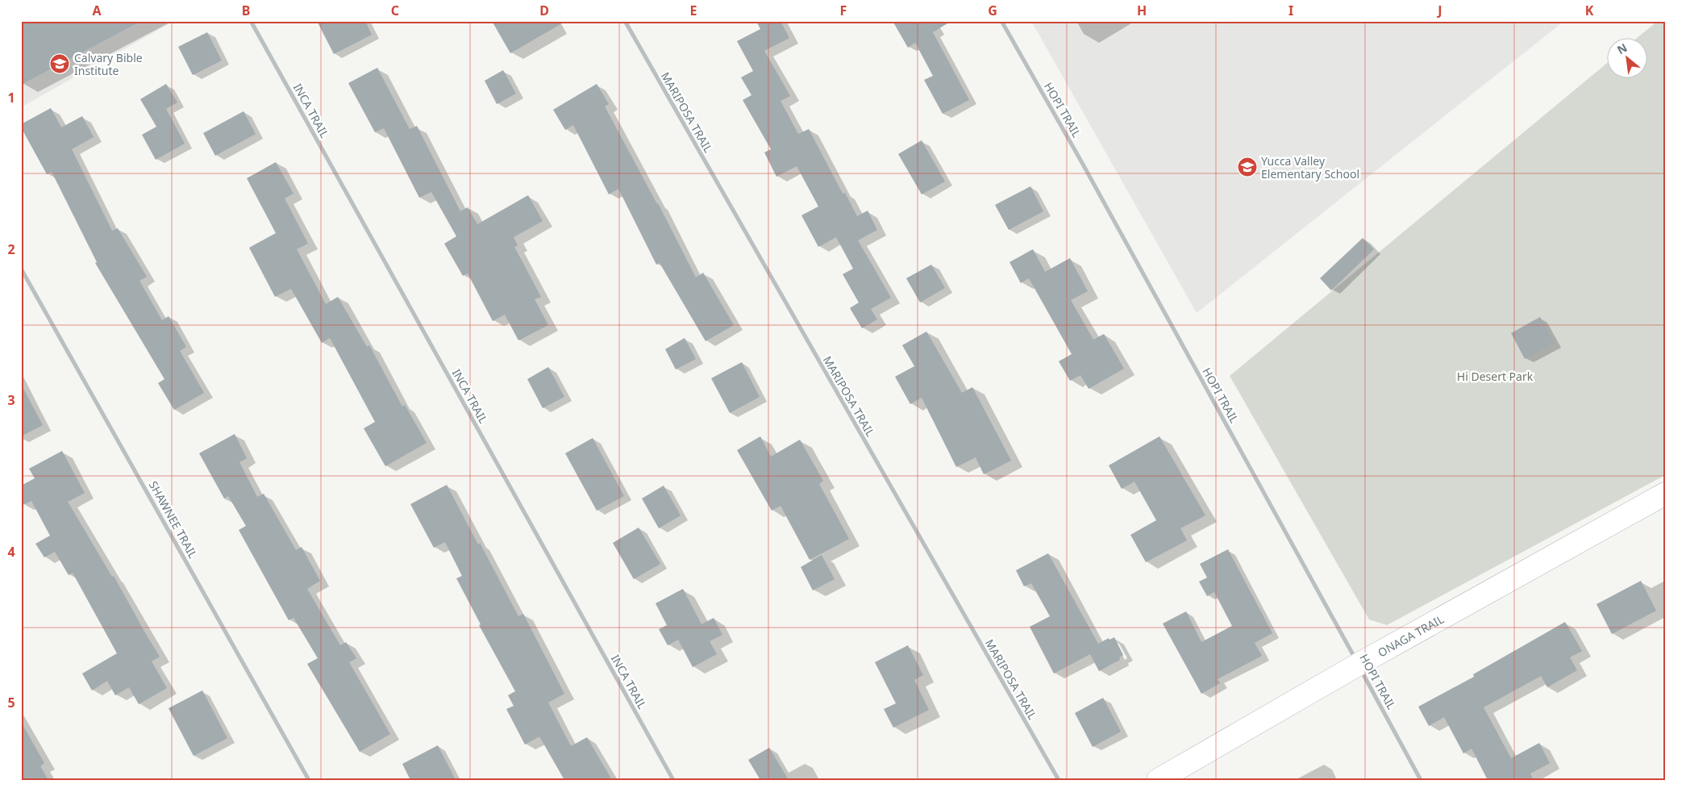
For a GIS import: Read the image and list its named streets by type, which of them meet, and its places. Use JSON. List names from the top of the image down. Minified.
{"streets":{"street":["HOPI TRAIL","INCA TRAIL","MARIPOSA TRAIL","SHAWNEE TRAIL","ONAGA TRAIL"]},"crossings":[["HOPI TRAIL","ONAGA TRAIL"]],"parks":["Hi Desert Park"],"places":{"school or university":["Calvary Bible Institute","Yucca Valley Elementary School"]},"north":"top left","grid":{"columns":["A","B","C","D","E","F","G","H","I","J","K"],"rows":["1","2","3","4","5"]}}
